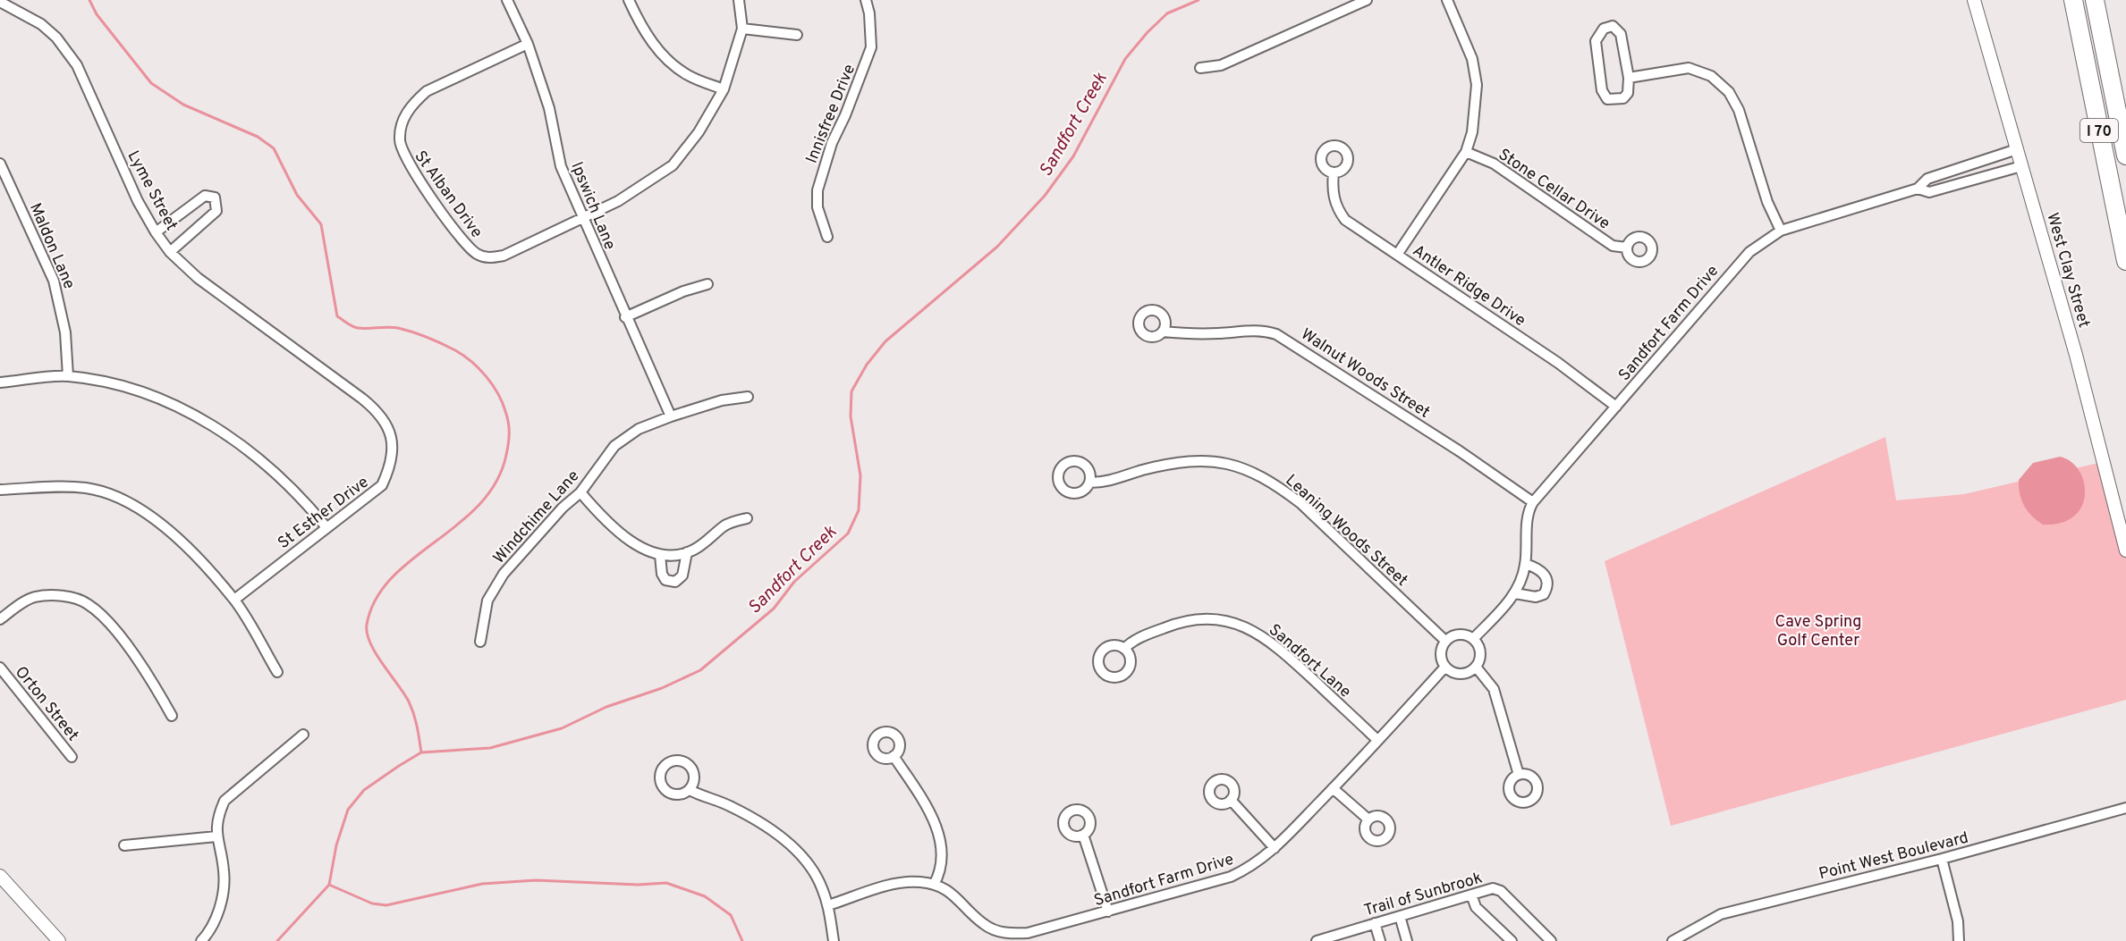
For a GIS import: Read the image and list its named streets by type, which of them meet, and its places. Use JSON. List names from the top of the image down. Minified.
{"streets":{"highway":["I 70"],"street":["Innisfree Drive","Stone Cellar Drive","Lyme Street","St Alban Drive","Ipswich Lane","Maldon Lane","West Clay Street","Antler Ridge Drive","Sandfort Farm Drive","Walnut Woods Street","St Esther Drive","Windchime Lane","Leaning Woods Street","Sandfort Lane","Orton Street","Point West Boulevard","Trail of Sunbrook"]},"crossings":[["Lyme Street","St Esther Drive"],["St Alban Drive","Ipswich Lane"],["Ipswich Lane","Windchime Lane"],["West Clay Street","Sandfort Farm Drive"],["Antler Ridge Drive","Sandfort Farm Drive"],["Sandfort Farm Drive","Walnut Woods Street"],["Sandfort Farm Drive","Leaning Woods Street"],["Sandfort Farm Drive","Sandfort Lane"]],"water":["Sandfort Creek"],"parks":["Cave Spring Golf Center"]}
